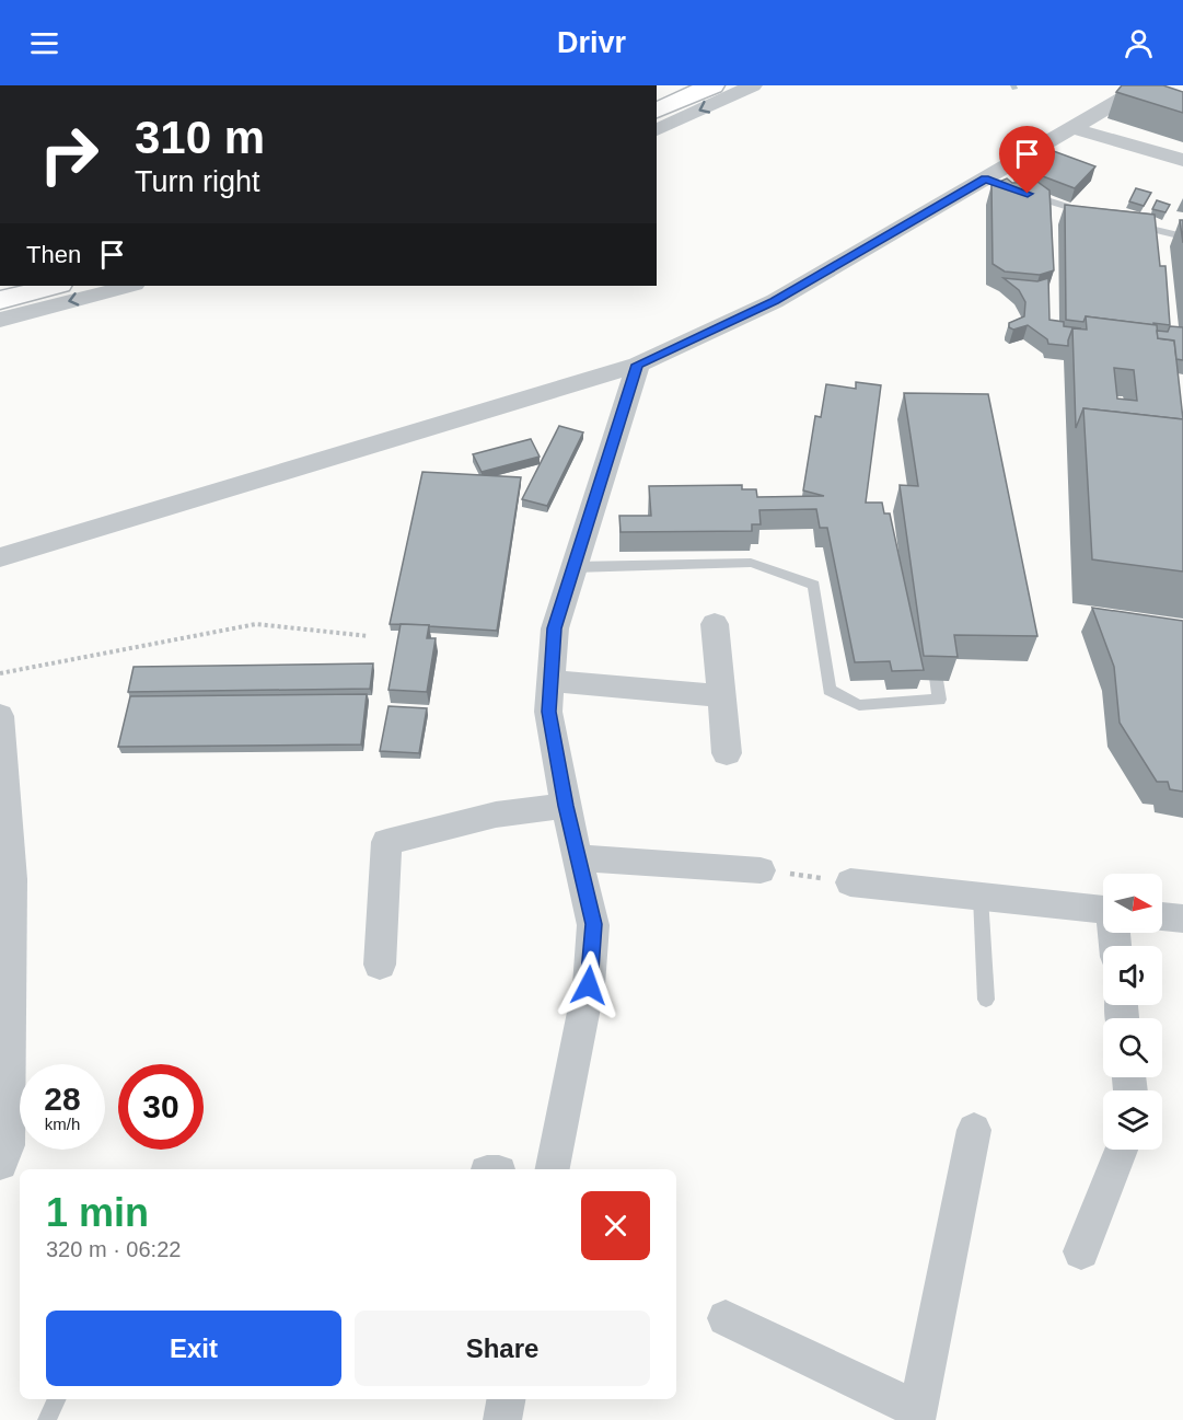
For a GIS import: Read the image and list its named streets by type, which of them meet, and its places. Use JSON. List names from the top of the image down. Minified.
{"north":"right","page":{"header":"Drivr","turn":["310 m","Turn right"],"then":"Then","speed":"28 km/h","limit":"30","heading":["1 min","320 m · 06:22"],"buttons":["Exit","Share"]}}
